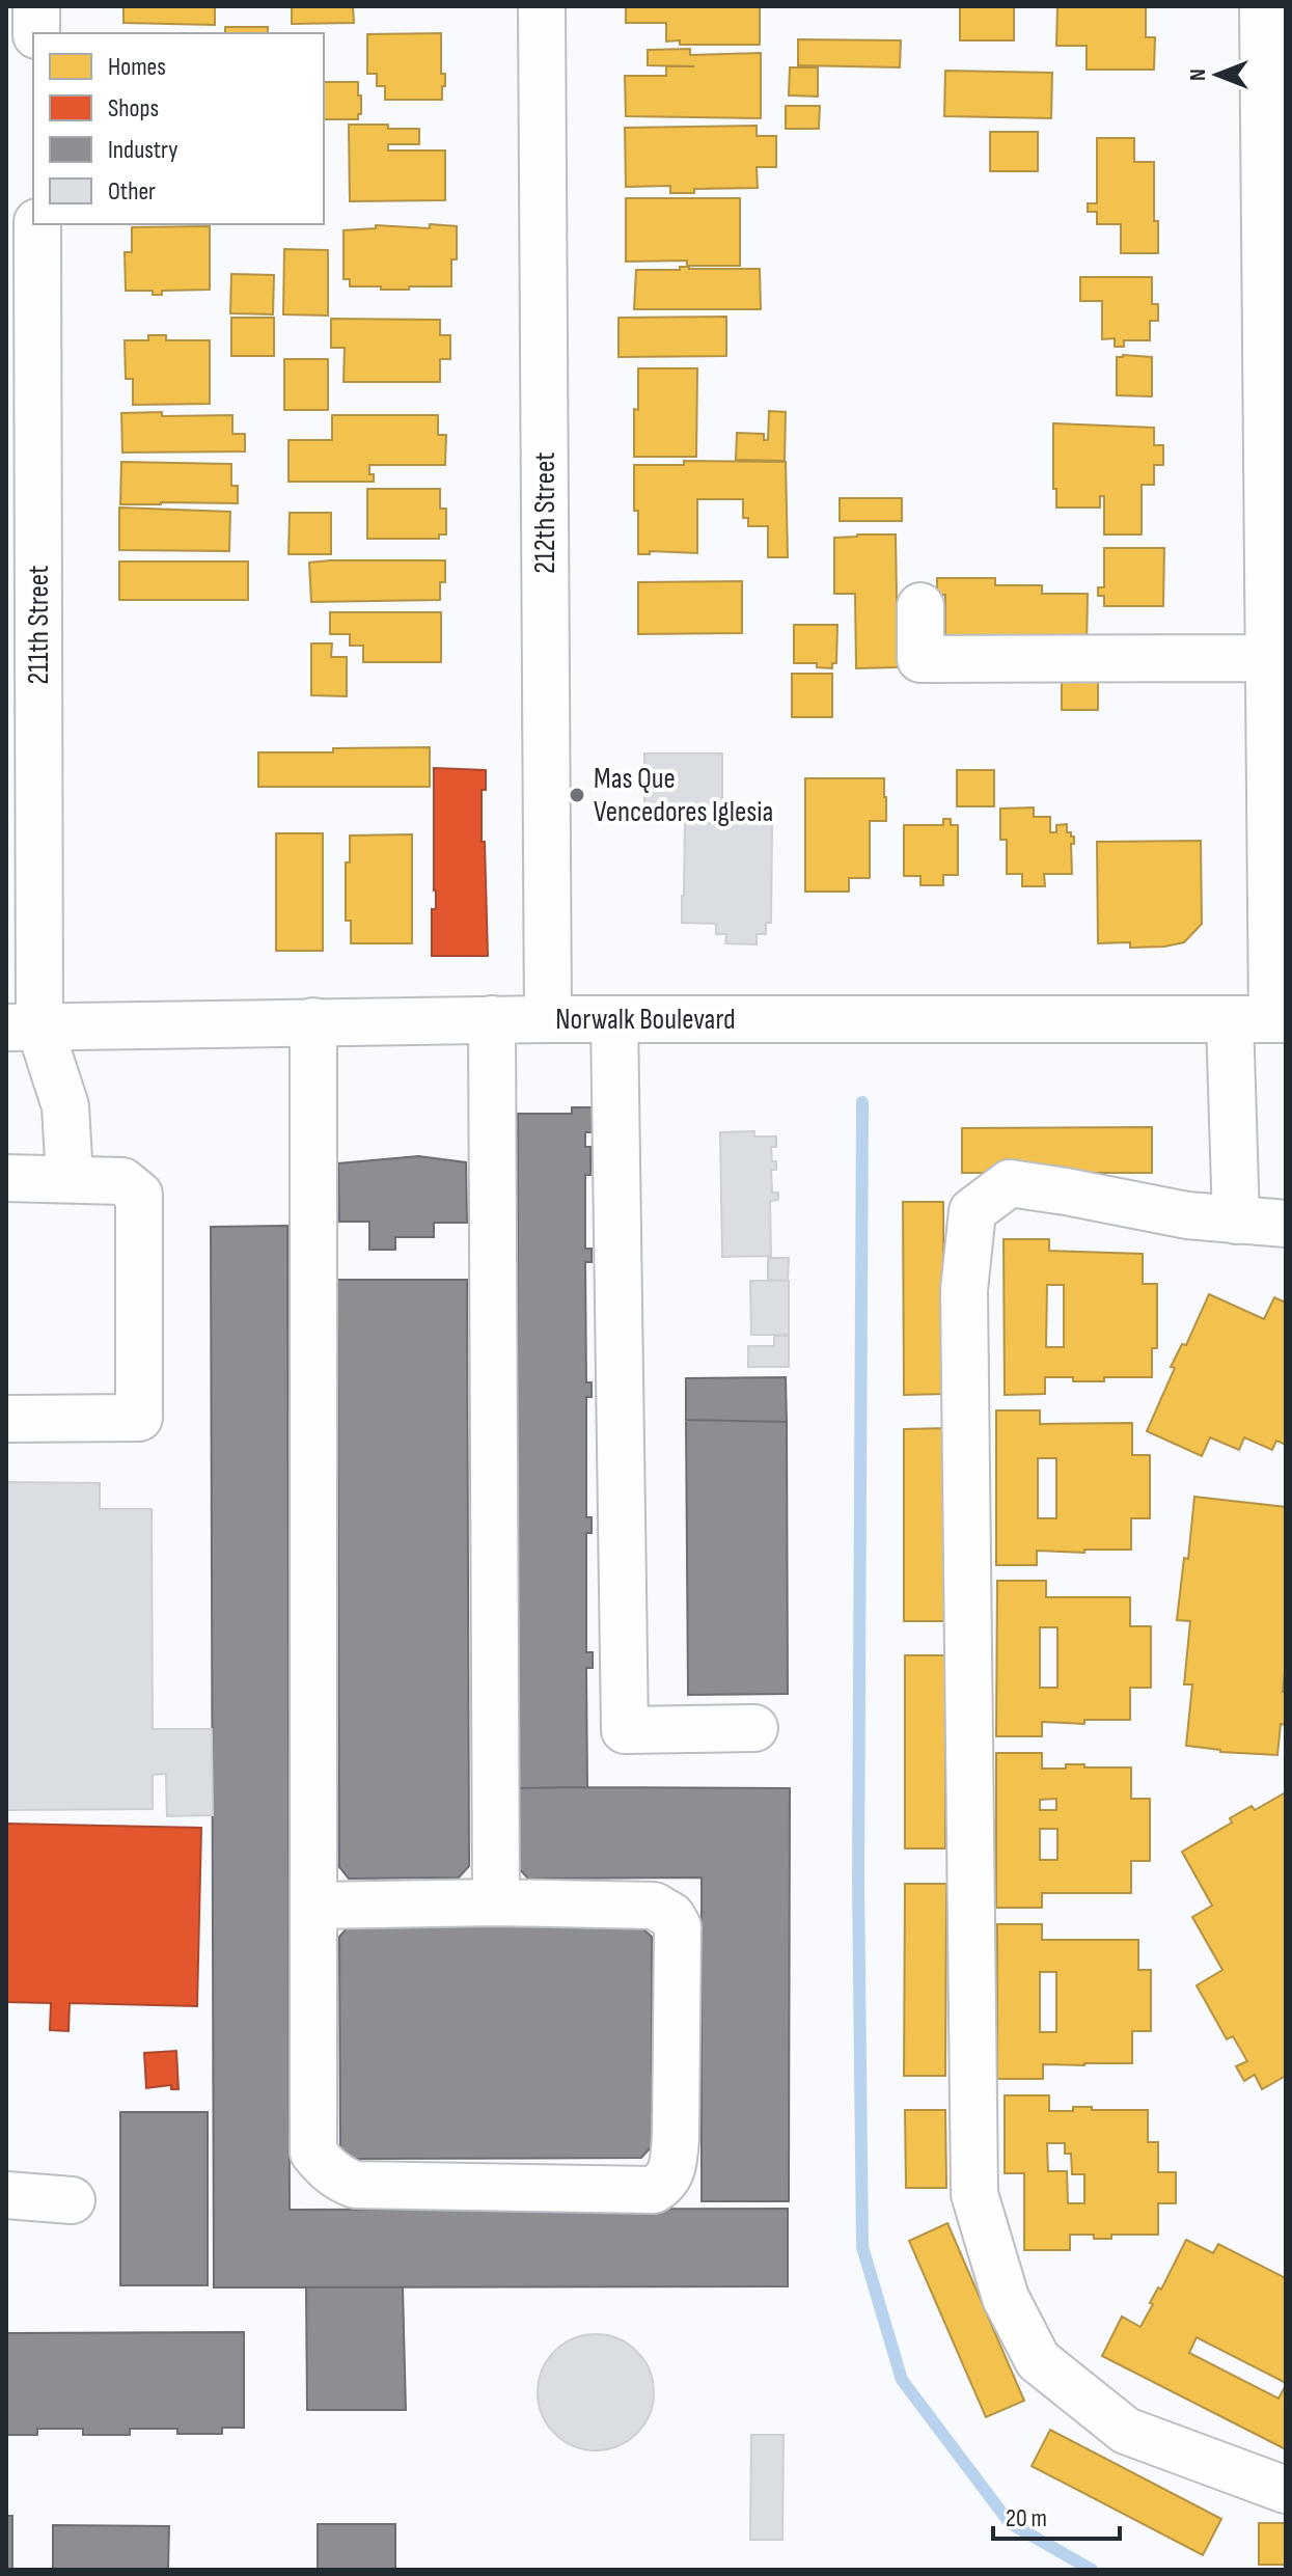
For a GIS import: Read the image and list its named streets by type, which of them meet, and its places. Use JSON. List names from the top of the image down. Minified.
{"streets":{"street":["212th Street","211th Street","Norwalk Boulevard"]},"crossings":[["212th Street","Norwalk Boulevard"],["211th Street","Norwalk Boulevard"]],"places":["Mas Que Vencedores Iglesia"],"legend":["Homes","Shops","Industry","Other"],"scale_bar":"20 m","north":"left"}
